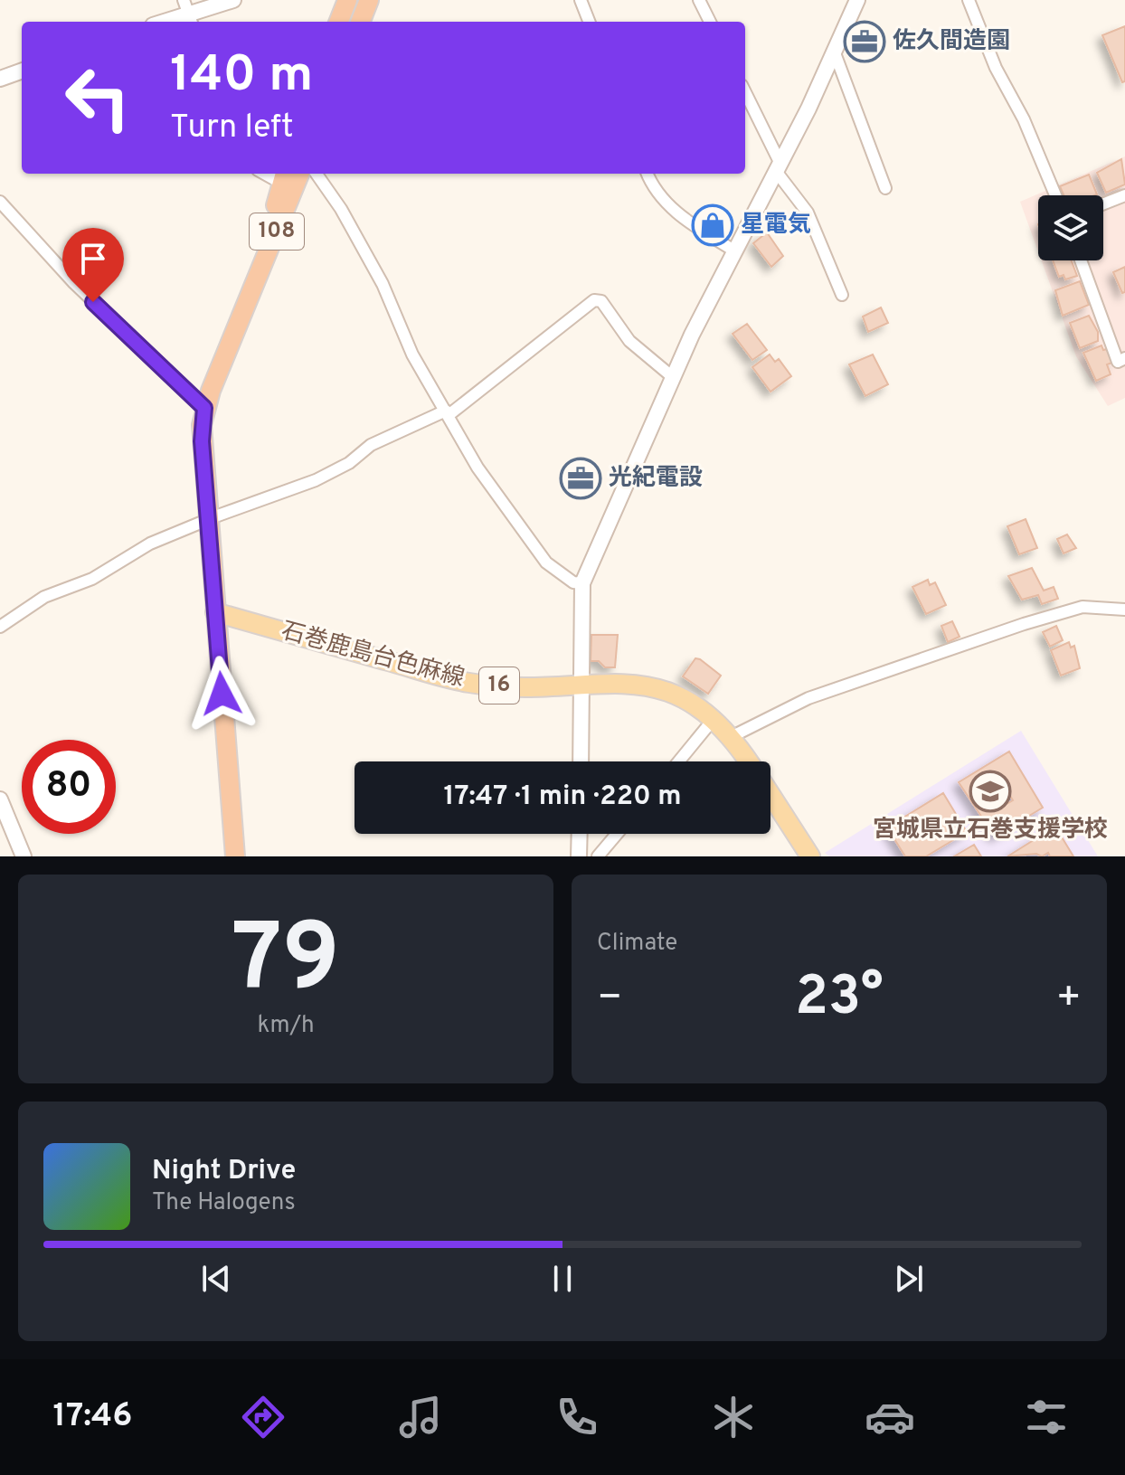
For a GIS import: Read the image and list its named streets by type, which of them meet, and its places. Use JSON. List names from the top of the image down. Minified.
{"streets":{"highway":["108"],"main road":["石巻鹿島台色麻線","16"]},"crossings":[["108","石巻鹿島台色麻線"]],"places":{"office":["佐久間造園","光紀電設"],"shop":["星電気"],"school or university":["宮城県立石巻支援学校"]},"page":{"turn":["140 m","Turn left"],"limit":"80","trip":"17:47 · 1 min · 220 m","tile":[["79","km/h"],"Climate"],"heat":["−","23°","+"],"song":["Night Drive","The Halogens"],"tabs":"17:46"}}
